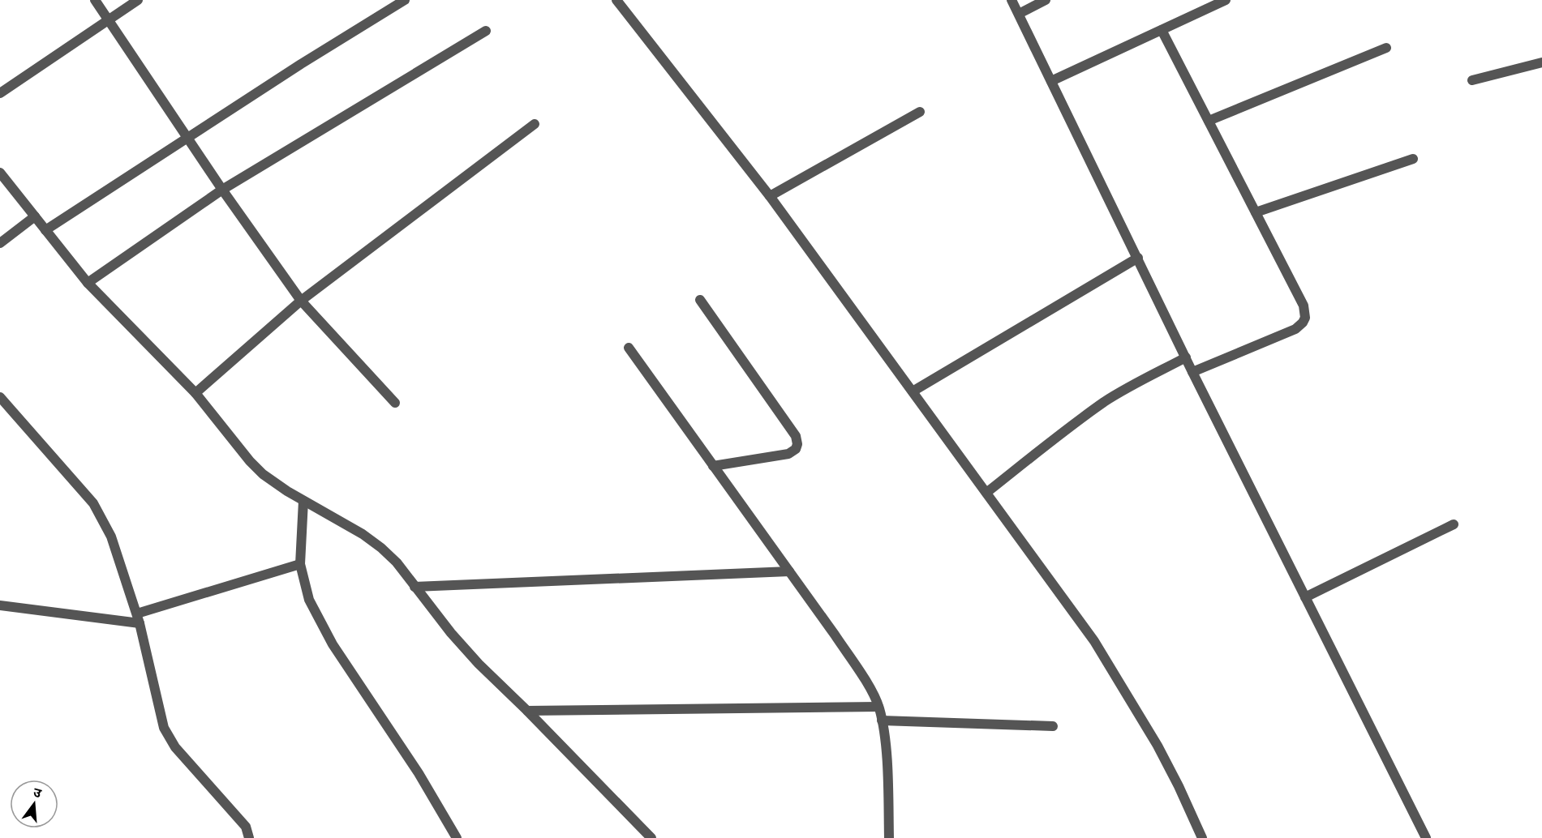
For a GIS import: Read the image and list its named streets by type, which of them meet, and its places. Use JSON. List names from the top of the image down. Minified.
{"north":"top"}
